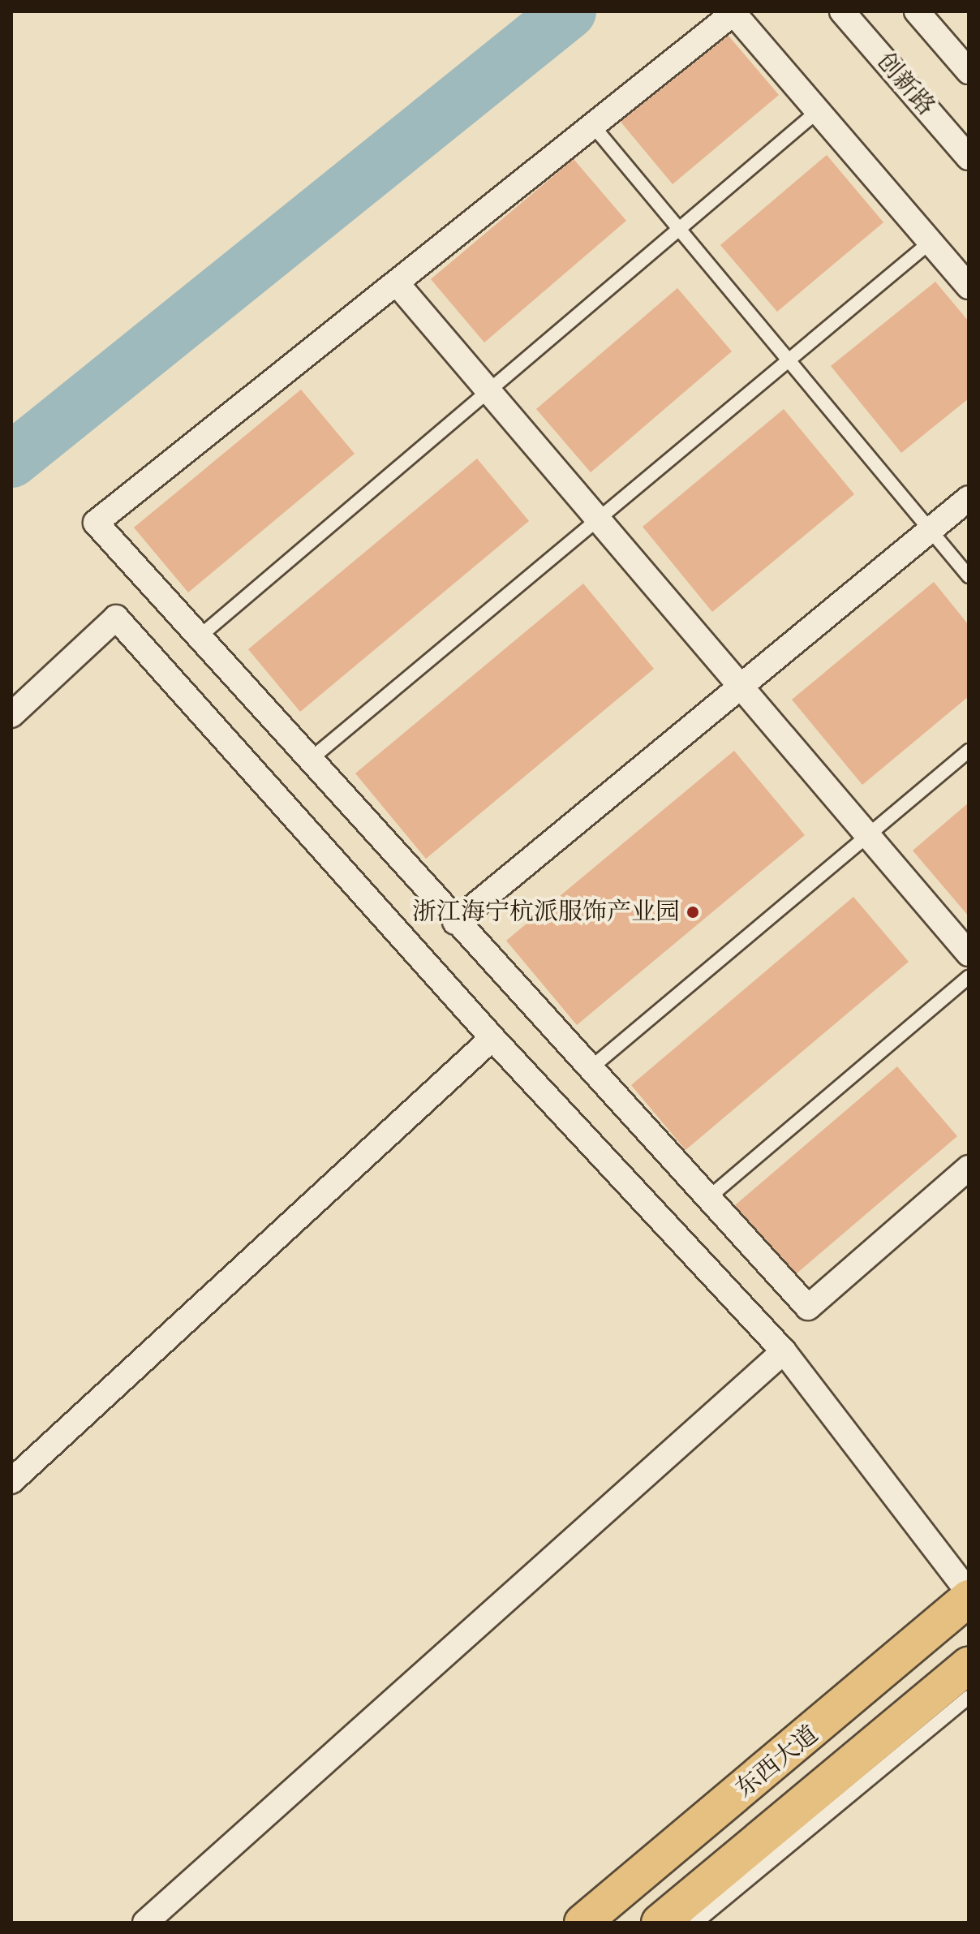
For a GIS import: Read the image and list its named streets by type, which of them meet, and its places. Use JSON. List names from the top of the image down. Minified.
{"streets":{"highway":["东西大道"],"street":["创新路"]},"places":["浙江海宁杭派服饰产业园"]}
